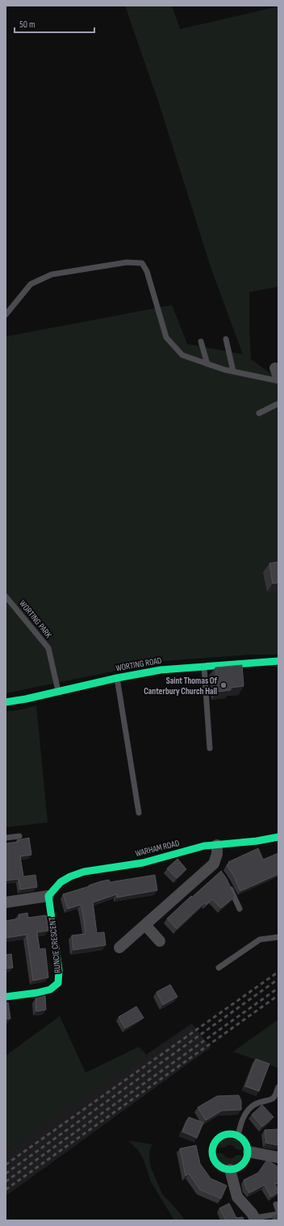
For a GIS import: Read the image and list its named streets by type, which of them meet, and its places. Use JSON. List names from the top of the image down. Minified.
{"streets":{"street":["WORTING ROAD","WARHAM ROAD","RUNCIE CRESCENT"],"lane":["WORTING PARK"]},"crossings":[["WORTING PARK","WORTING ROAD"],["WARHAM ROAD","RUNCIE CRESCENT"]],"places":["Saint Thomas Of Canterbury Church Hall"],"scale_bar":"50 m"}
